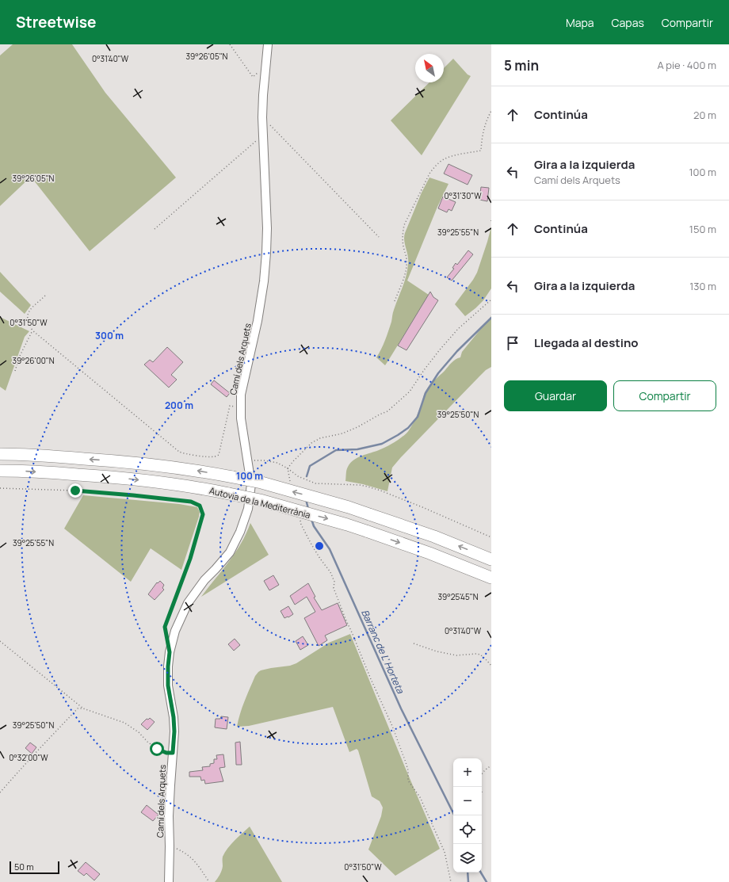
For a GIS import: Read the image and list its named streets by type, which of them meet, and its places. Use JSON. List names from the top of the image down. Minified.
{"streets":{"highway":["Autovia de la Mediterrània"],"street":["Camí dels Arquets"]},"water":["Barranc de L' Horteta"],"scale_bar":"50 m","north":"top left","page":{"header":"Streetwise","nav":["Mapa","Capas","Compartir"],"heading":["5 min","A pie · 400 m"],"list":[["Continúa","20 m"],["Gira a la izquierda","Camí dels Arquets","100 m"],["Continúa","150 m"],["Gira a la izquierda","130 m"],"Llegada al destino"],"buttons":["Guardar","Compartir"],"map_buttons":["+","−"],"scale":"50 m"},"coordinates":["39°26'05\"N","0°31'40\"W","0°31'30\"W","39°25'55\"N","0°31'50\"W","39°26'00\"N","39°25'50\"N","39°25'45\"N","0°32'00\"W"],"rings":["300 m","200 m","100 m"]}
